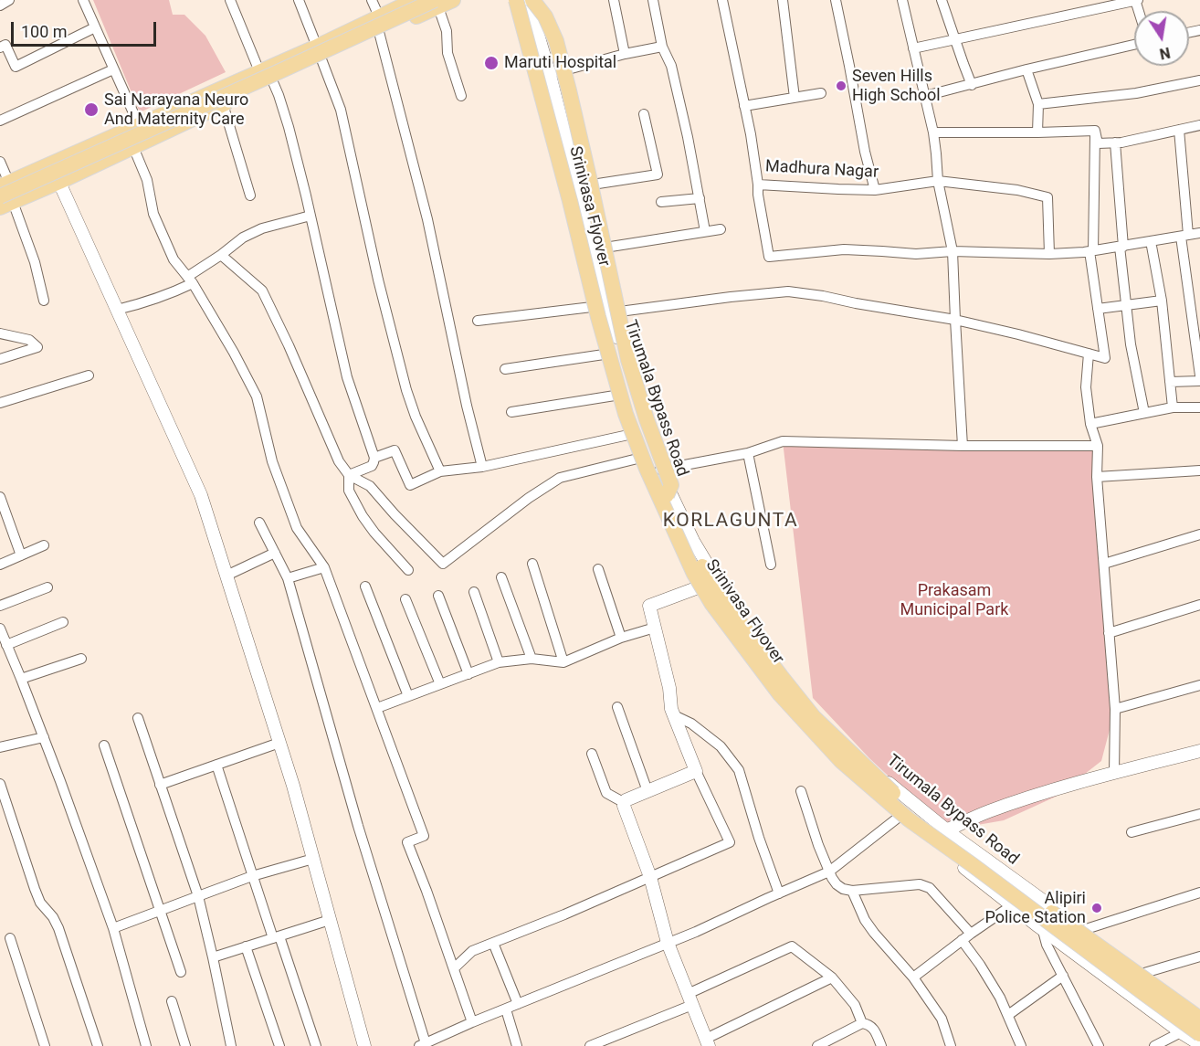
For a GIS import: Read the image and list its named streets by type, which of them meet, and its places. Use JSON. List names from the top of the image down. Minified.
{"streets":{"main road":["Srinivasa Flyover"],"street":["Madhura Nagar","Tirumala Bypass Road"]},"crossings":[["Srinivasa Flyover","Tirumala Bypass Road"]],"districts":["KORLAGUNTA"],"parks":["Prakasam Municipal Park"],"places":["Maruti Hospital","Seven Hills High School","Sai Narayana Neuro And Maternity Care","Alipiri Police Station"],"scale_bar":"100 m","north":"bottom"}
